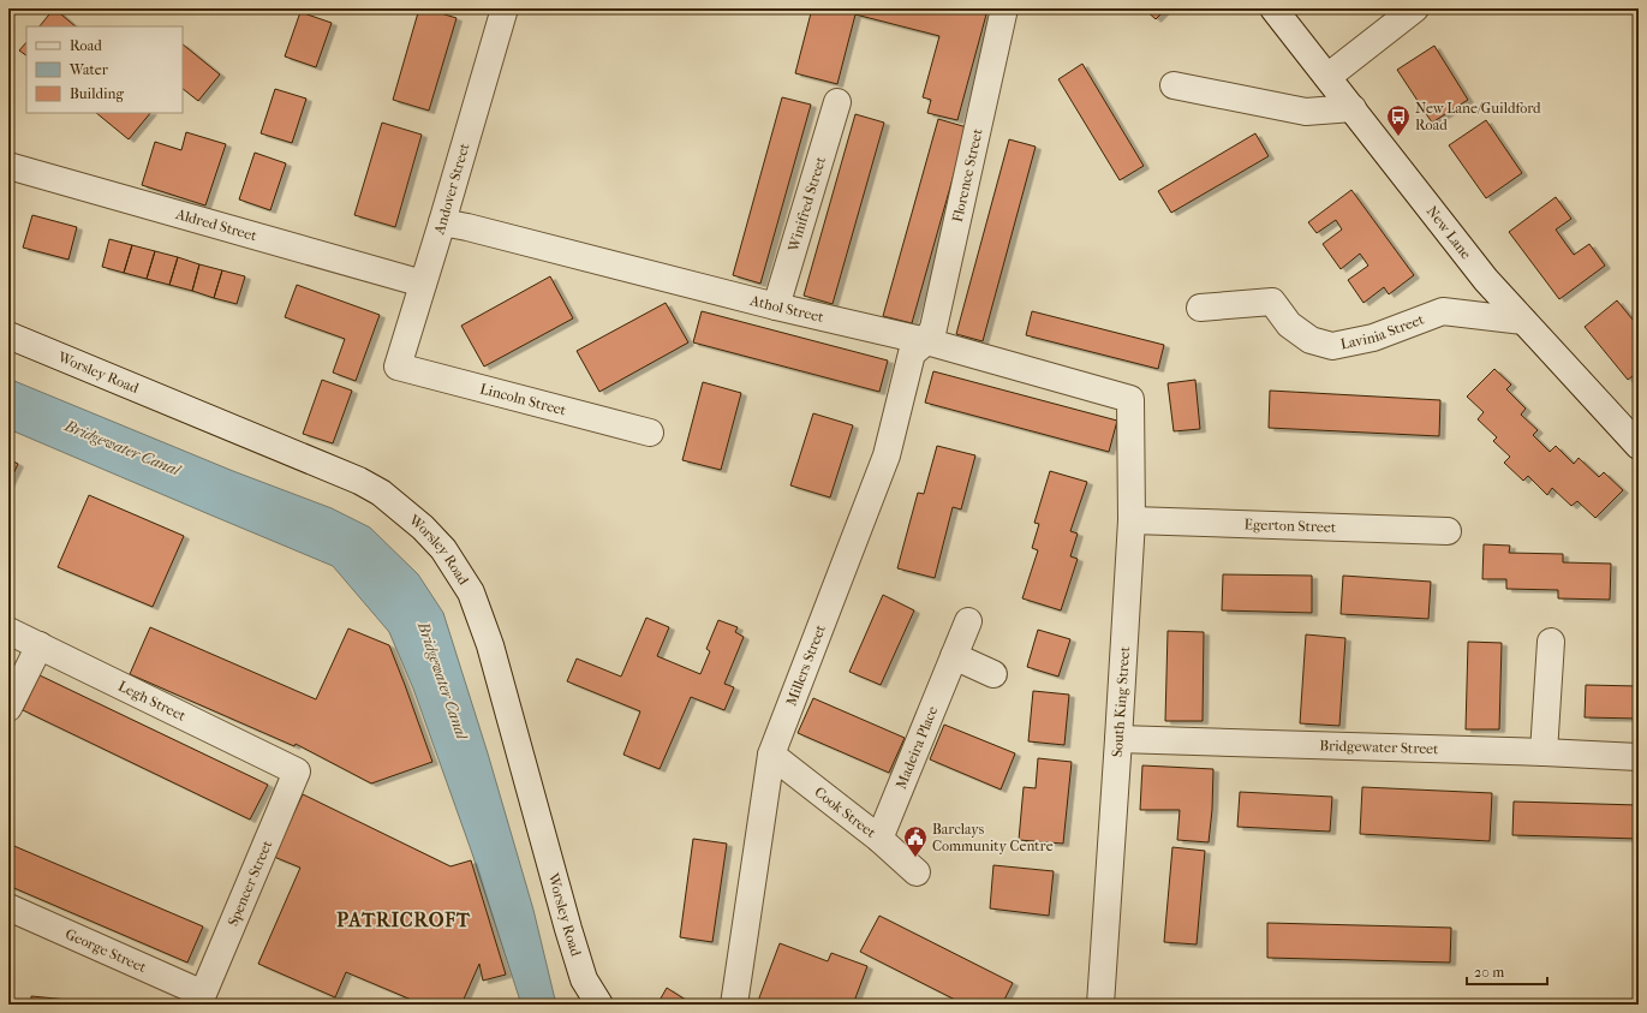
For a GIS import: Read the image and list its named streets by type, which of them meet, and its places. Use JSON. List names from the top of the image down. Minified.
{"streets":{"street":["Florence Street","Andover Street","Winifred Street","Aldred Street","New Lane","Athol Street","Lavinia Street","Worsley Road","Lincoln Street","Egerton Street","Millers Street","Legh Street","South King Street","Madeira Place","Bridgewater Street","Cook Street","Spencer Street","George Street"]},"crossings":[["Florence Street","Athol Street"],["Florence Street","Millers Street"],["Andover Street","Aldred Street"],["Andover Street","Athol Street"],["Andover Street","Lincoln Street"],["Winifred Street","Athol Street"],["New Lane","Lavinia Street"],["Athol Street","Millers Street"],["Athol Street","South King Street"],["Egerton Street","South King Street"],["Millers Street","Cook Street"],["Legh Street","Spencer Street"],["South King Street","Bridgewater Street"],["Madeira Place","Cook Street"],["Spencer Street","George Street"]],"districts":["PATRICROFT"],"water":["Bridgewater Canal"],"places":{"bus stop":["New Lane/Guildford Road"],"public building":["Barclays Community Centre"]},"legend":["Road","Water","Building"],"scale_bar":"20 m"}
